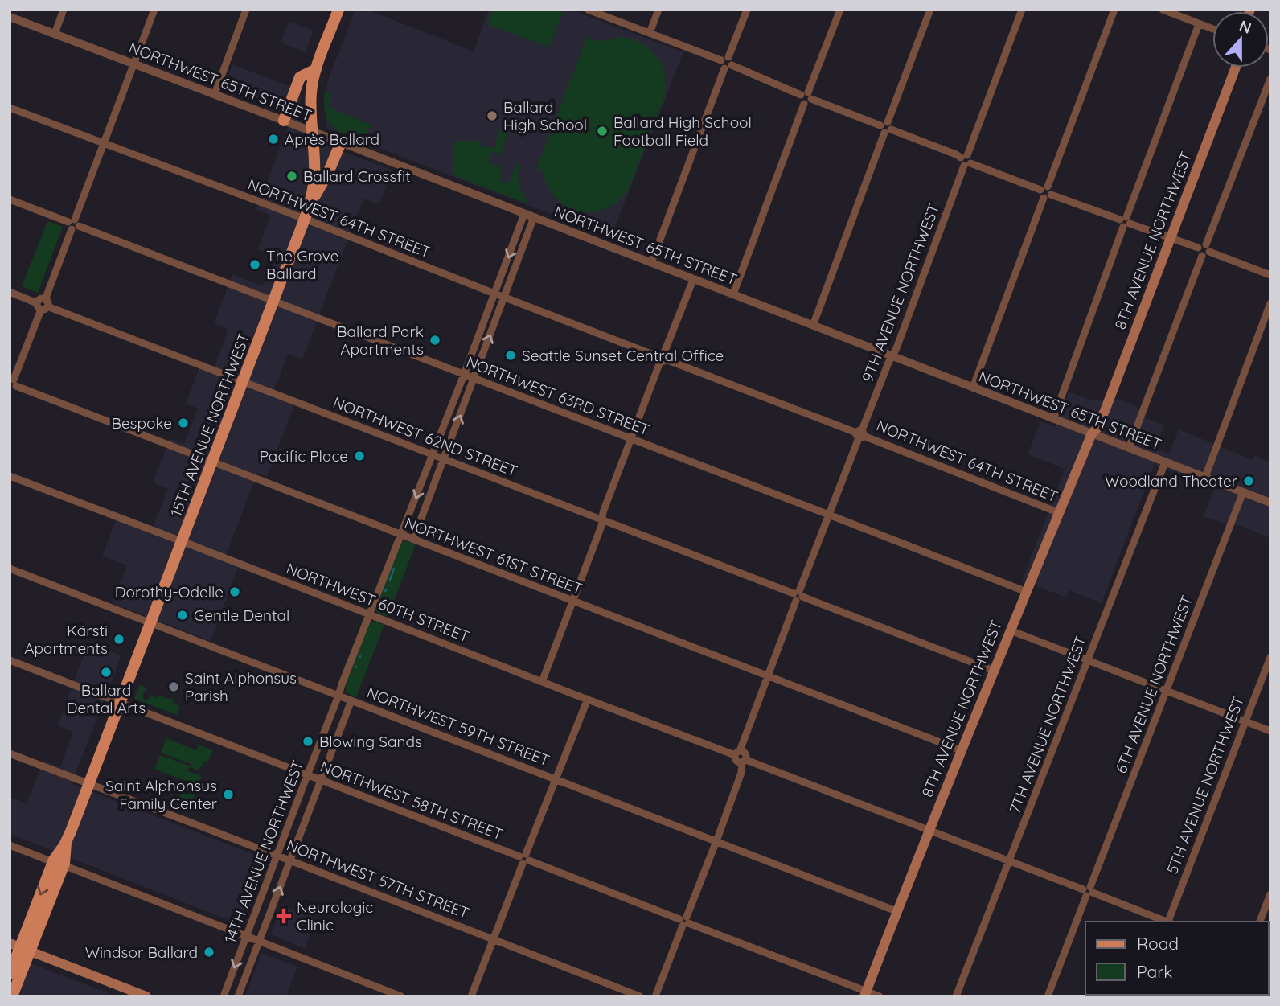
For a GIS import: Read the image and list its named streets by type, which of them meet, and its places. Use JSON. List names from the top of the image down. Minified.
{"streets":{"main road":["8TH AVENUE NORTHWEST","15TH AVENUE NORTHWEST"],"street":["NORTHWEST 65TH STREET","NORTHWEST 64TH STREET","9TH AVENUE NORTHWEST","NORTHWEST 63RD STREET","NORTHWEST 62ND STREET","NORTHWEST 61ST STREET","NORTHWEST 60TH STREET","6TH AVENUE NORTHWEST","7TH AVENUE NORTHWEST","NORTHWEST 59TH STREET","5TH AVENUE NORTHWEST","NORTHWEST 58TH STREET","14TH AVENUE NORTHWEST","NORTHWEST 57TH STREET"]},"crossings":[["NORTHWEST 65TH STREET","8TH AVENUE NORTHWEST"],["NORTHWEST 65TH STREET","9TH AVENUE NORTHWEST"],["NORTHWEST 65TH STREET","15TH AVENUE NORTHWEST"],["NORTHWEST 65TH STREET","6TH AVENUE NORTHWEST"],["NORTHWEST 65TH STREET","7TH AVENUE NORTHWEST"],["NORTHWEST 65TH STREET","14TH AVENUE NORTHWEST"],["NORTHWEST 64TH STREET","8TH AVENUE NORTHWEST"],["NORTHWEST 64TH STREET","9TH AVENUE NORTHWEST"],["NORTHWEST 64TH STREET","15TH AVENUE NORTHWEST"],["NORTHWEST 64TH STREET","14TH AVENUE NORTHWEST"],["8TH AVENUE NORTHWEST","NORTHWEST 63RD STREET"],["8TH AVENUE NORTHWEST","NORTHWEST 62ND STREET"],["8TH AVENUE NORTHWEST","NORTHWEST 61ST STREET"],["8TH AVENUE NORTHWEST","NORTHWEST 59TH STREET"],["8TH AVENUE NORTHWEST","NORTHWEST 58TH STREET"],["9TH AVENUE NORTHWEST","NORTHWEST 63RD STREET"],["9TH AVENUE NORTHWEST","NORTHWEST 62ND STREET"],["9TH AVENUE NORTHWEST","NORTHWEST 61ST STREET"],["9TH AVENUE NORTHWEST","NORTHWEST 60TH STREET"],["NORTHWEST 63RD STREET","15TH AVENUE NORTHWEST"],["NORTHWEST 63RD STREET","14TH AVENUE NORTHWEST"],["15TH AVENUE NORTHWEST","NORTHWEST 62ND STREET"],["15TH AVENUE NORTHWEST","NORTHWEST 61ST STREET"],["15TH AVENUE NORTHWEST","NORTHWEST 60TH STREET"],["15TH AVENUE NORTHWEST","NORTHWEST 59TH STREET"],["15TH AVENUE NORTHWEST","NORTHWEST 58TH STREET"],["15TH AVENUE NORTHWEST","NORTHWEST 57TH STREET"],["NORTHWEST 62ND STREET","14TH AVENUE NORTHWEST"],["NORTHWEST 61ST STREET","14TH AVENUE NORTHWEST"],["NORTHWEST 60TH STREET","14TH AVENUE NORTHWEST"],["NORTHWEST 59TH STREET","14TH AVENUE NORTHWEST"],["NORTHWEST 58TH STREET","14TH AVENUE NORTHWEST"],["14TH AVENUE NORTHWEST","NORTHWEST 57TH STREET"]],"places":{"other":["Ballard High School","Ballard High School Football Field","Après Ballard","Ballard Crossfit","The Grove Ballard","Ballard Park Apartments","Seattle Sunset Central Office","Bespoke","Pacific Place","Woodland Theater","Dorothy-Odelle","Gentle Dental","Kärsti Apartments","Ballard Dental Arts","Saint Alphonsus Parish","Blowing Sands","Saint Alphonsus Family Center","Windsor Ballard"],"health":["Neurologic Clinic"]},"legend":["Road","Park"],"north":"top"}
